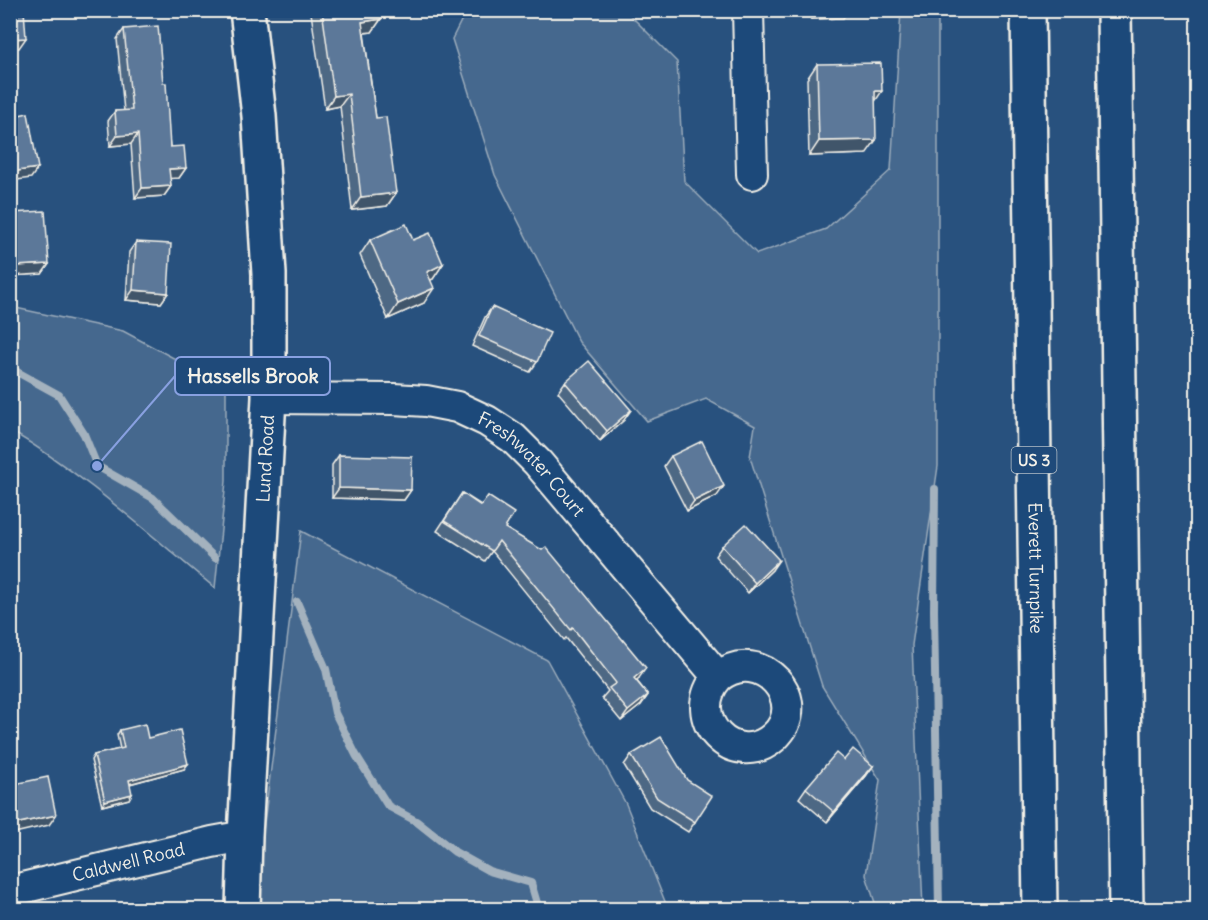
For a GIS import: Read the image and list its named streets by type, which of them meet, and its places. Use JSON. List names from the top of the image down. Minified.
{"streets":{"main road":["Lund Road","US 3","Everett Turnpike"],"street":["Freshwater Court","Caldwell Road"]},"crossings":[["Lund Road","Freshwater Court"],["Lund Road","Caldwell Road"]],"places":["Hassells Brook"]}
